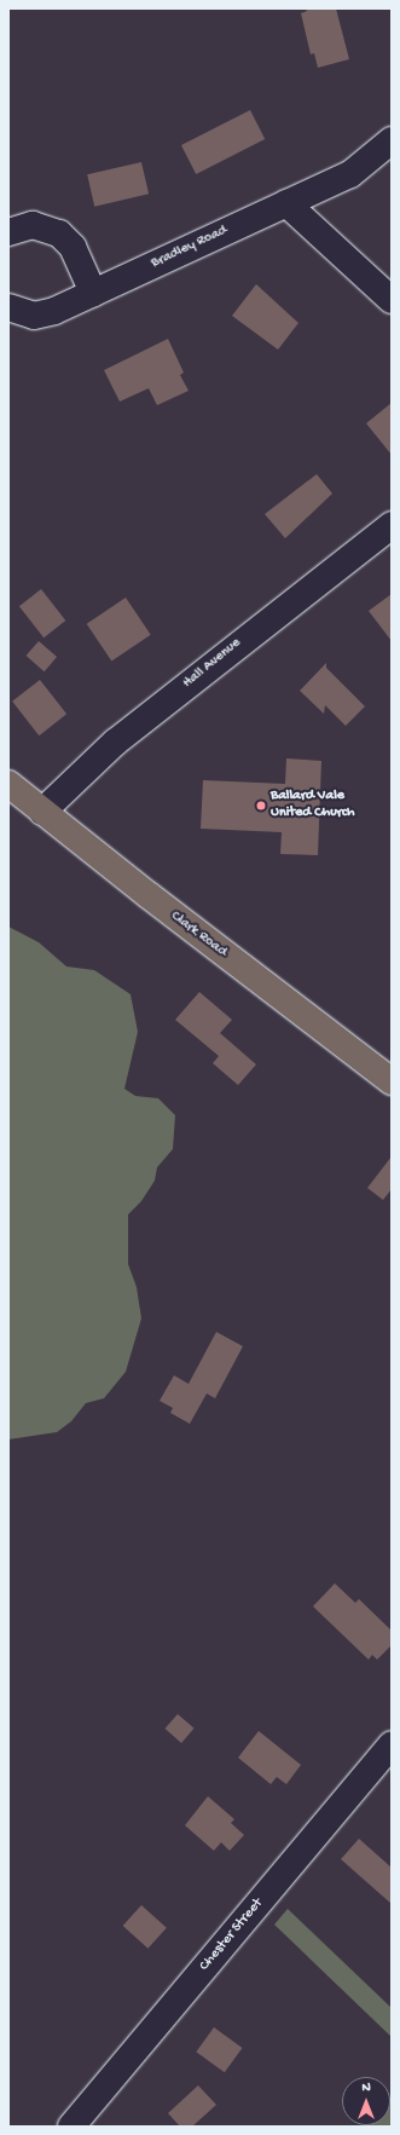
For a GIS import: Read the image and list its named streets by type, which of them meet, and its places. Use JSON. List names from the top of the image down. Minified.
{"streets":{"main road":["Clark Road"],"street":["Bradley Road","Hall Avenue","Chester Street"]},"crossings":[["Hall Avenue","Clark Road"]],"places":["Ballard Vale United Church"],"north":"top"}
